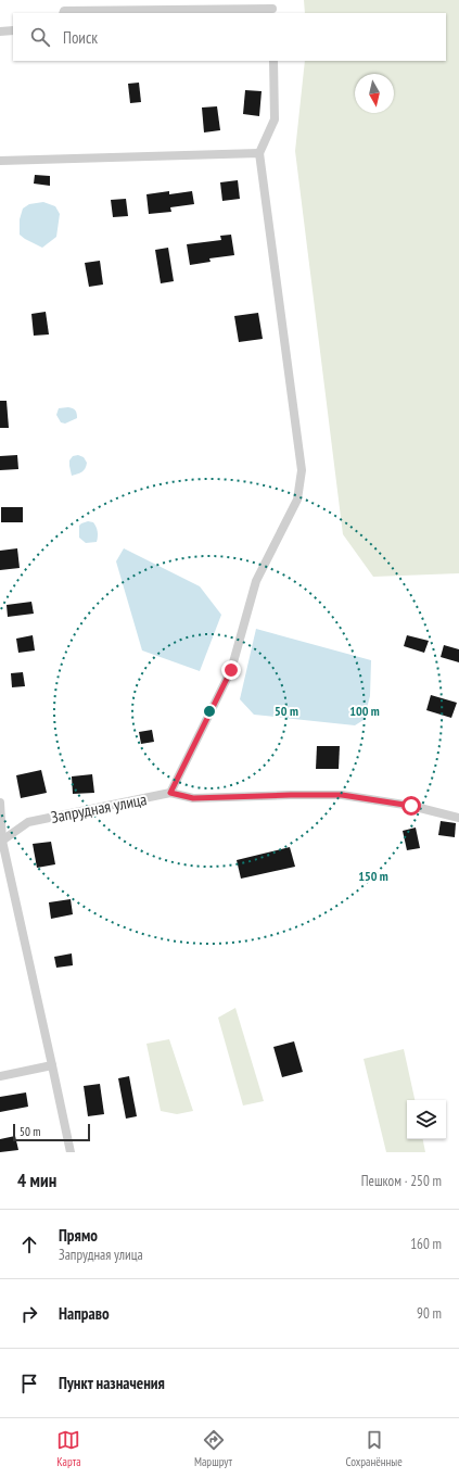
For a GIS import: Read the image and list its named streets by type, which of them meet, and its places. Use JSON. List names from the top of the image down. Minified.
{"streets":{"street":["Запрудная улица"]},"scale_bar":"50 m","north":"bottom","page":{"search":"Поиск","scale":"50 m","heading":["4 мин","Пешком · 250 m"],"list":[["Прямо","Запрудная улица","160 m"],["Направо","90 m"],"Пункт назначения"],"nav":["Карта","Маршрут","Сохранённые"]},"rings":["50 m","100 m","150 m"]}
